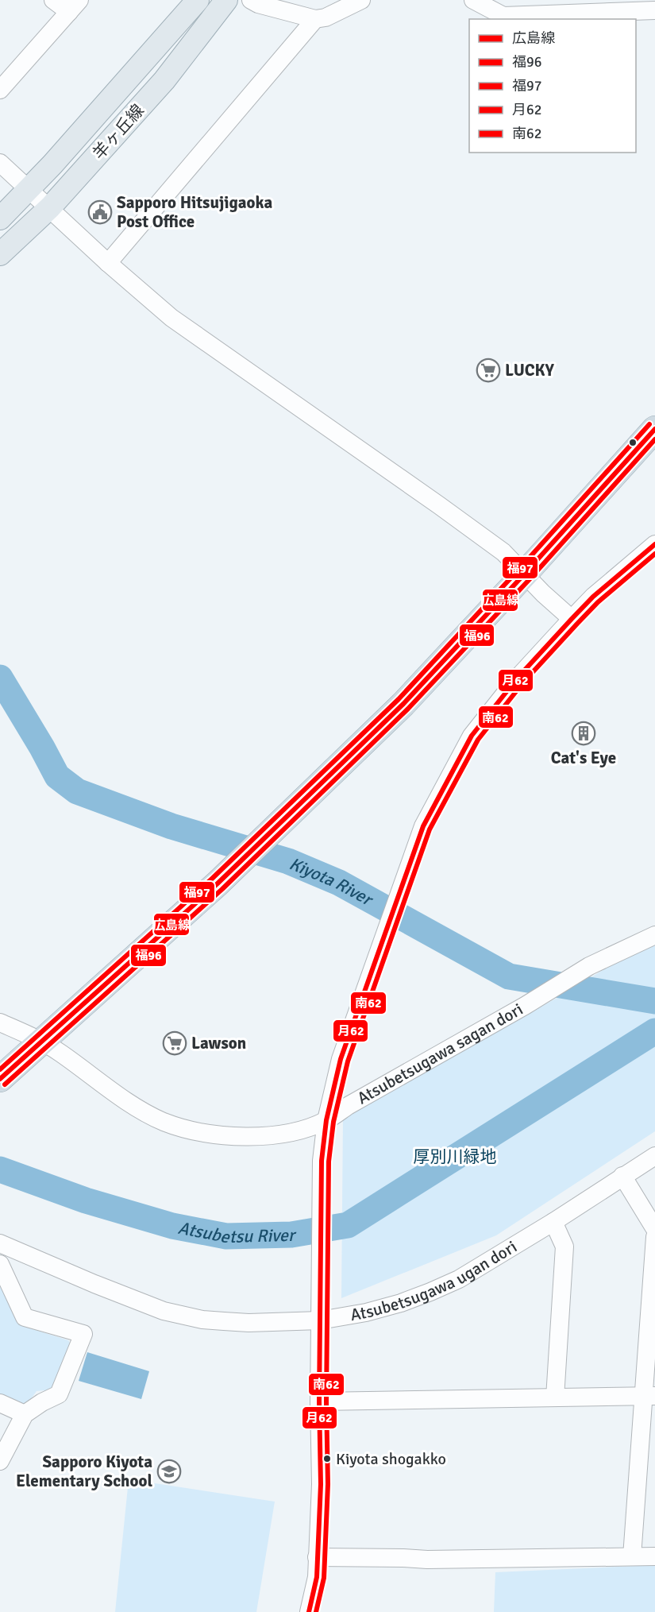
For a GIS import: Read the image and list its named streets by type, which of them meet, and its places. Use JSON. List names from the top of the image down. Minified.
{"streets":{"main road":["羊ヶ丘線"],"street":["Atsubetsugawa sagan dori","Atsubetsugawa ugan dori"]},"water":["Kiyota River","Atsubetsu River"],"parks":["厚別川緑地"],"places":{"public building":["Sapporo Hitsujigaoka Post Office"],"supermarket":["LUCKY","Lawson"],"building":["Cat's Eye"],"other":["Kiyota shogakko"],"school or university":["Sapporo Kiyota Elementary School"]},"lines":["transit line 福97","transit line 広島線","transit line 福96","transit line 月62","transit line 南62"],"legend":["広島線","福96","福97","月62","南62"]}
